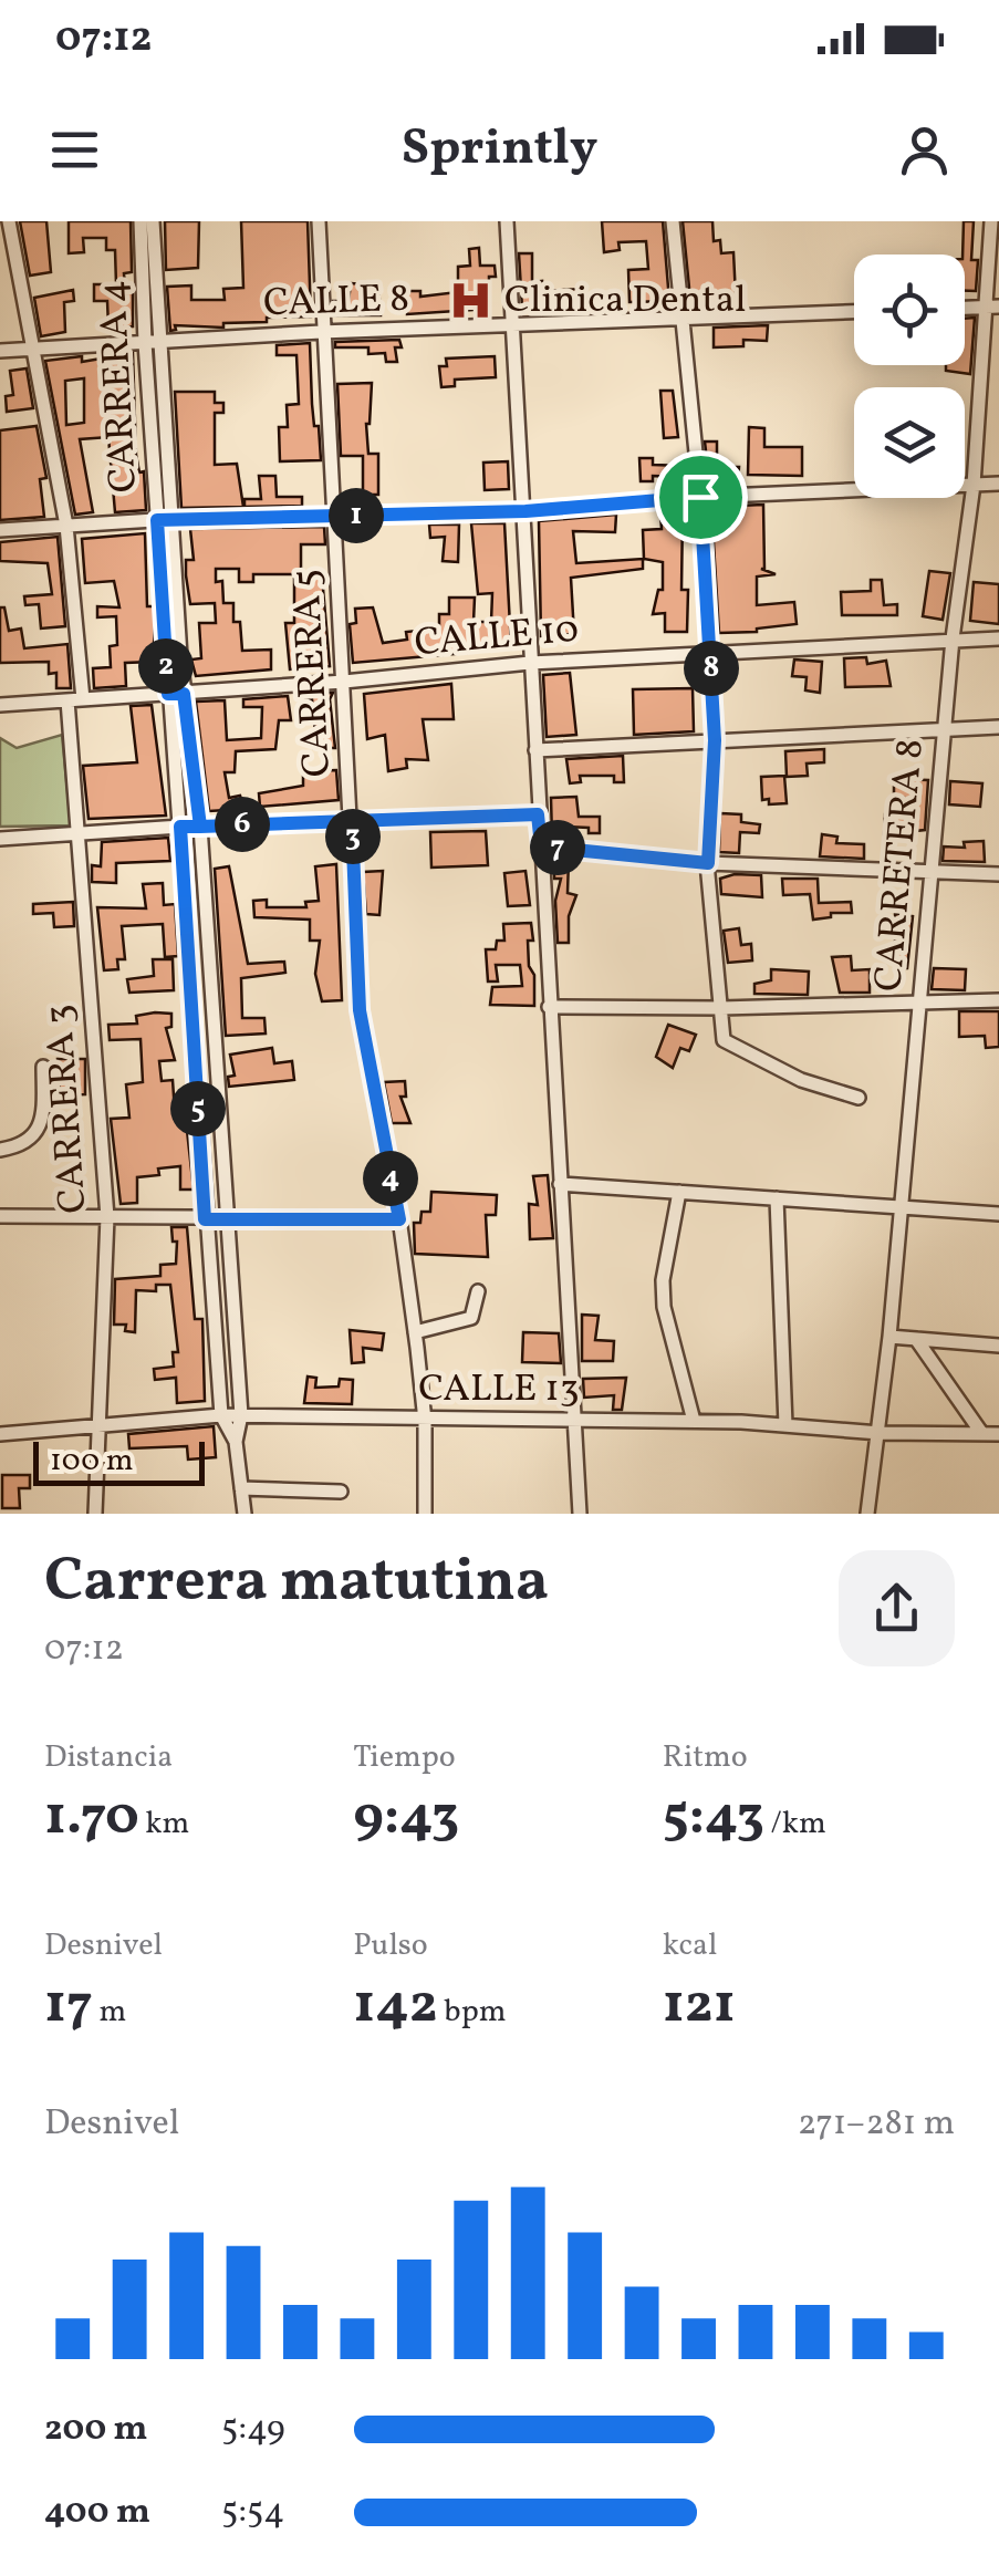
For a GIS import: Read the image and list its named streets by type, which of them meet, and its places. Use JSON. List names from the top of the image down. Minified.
{"streets":{"street":["CALLE 8","CARRERA 4","CALLE 10","CARRERA 5","CARRETERA 8","CARRERA 3","CALLE 13"]},"crossings":[["CALLE 8","CARRERA 4"],["CALLE 8","CARRERA 5"],["CALLE 8","CARRERA 3"],["CARRERA 4","CALLE 10"],["CARRERA 4","CALLE 13"],["CALLE 10","CARRERA 5"],["CALLE 10","CARRETERA 8"],["CALLE 10","CARRERA 3"],["CARRERA 5","CALLE 13"],["CARRETERA 8","CALLE 13"],["CARRERA 3","CALLE 13"]],"places":{"hospital":["Clinica Dental"]},"scale_bar":"100 m","page":{"status":"07:12","header":"Sprintly","pins":["1","2","8","6","3","7","5","4"],"scale":"100 m","heading":["Carrera matutina","07:12"],"stats":[["Distancia","1.70 km"],["Tiempo","9:43"],["Ritmo","5:43 /km"],["Desnivel","17 m"],["Pulso","142 bpm"],["kcal","121"]],"chart":["Desnivel","271–281 m"],"list":[{"name":"200 m","note":"5:49"},{"name":"400 m","note":"5:54"}]}}
